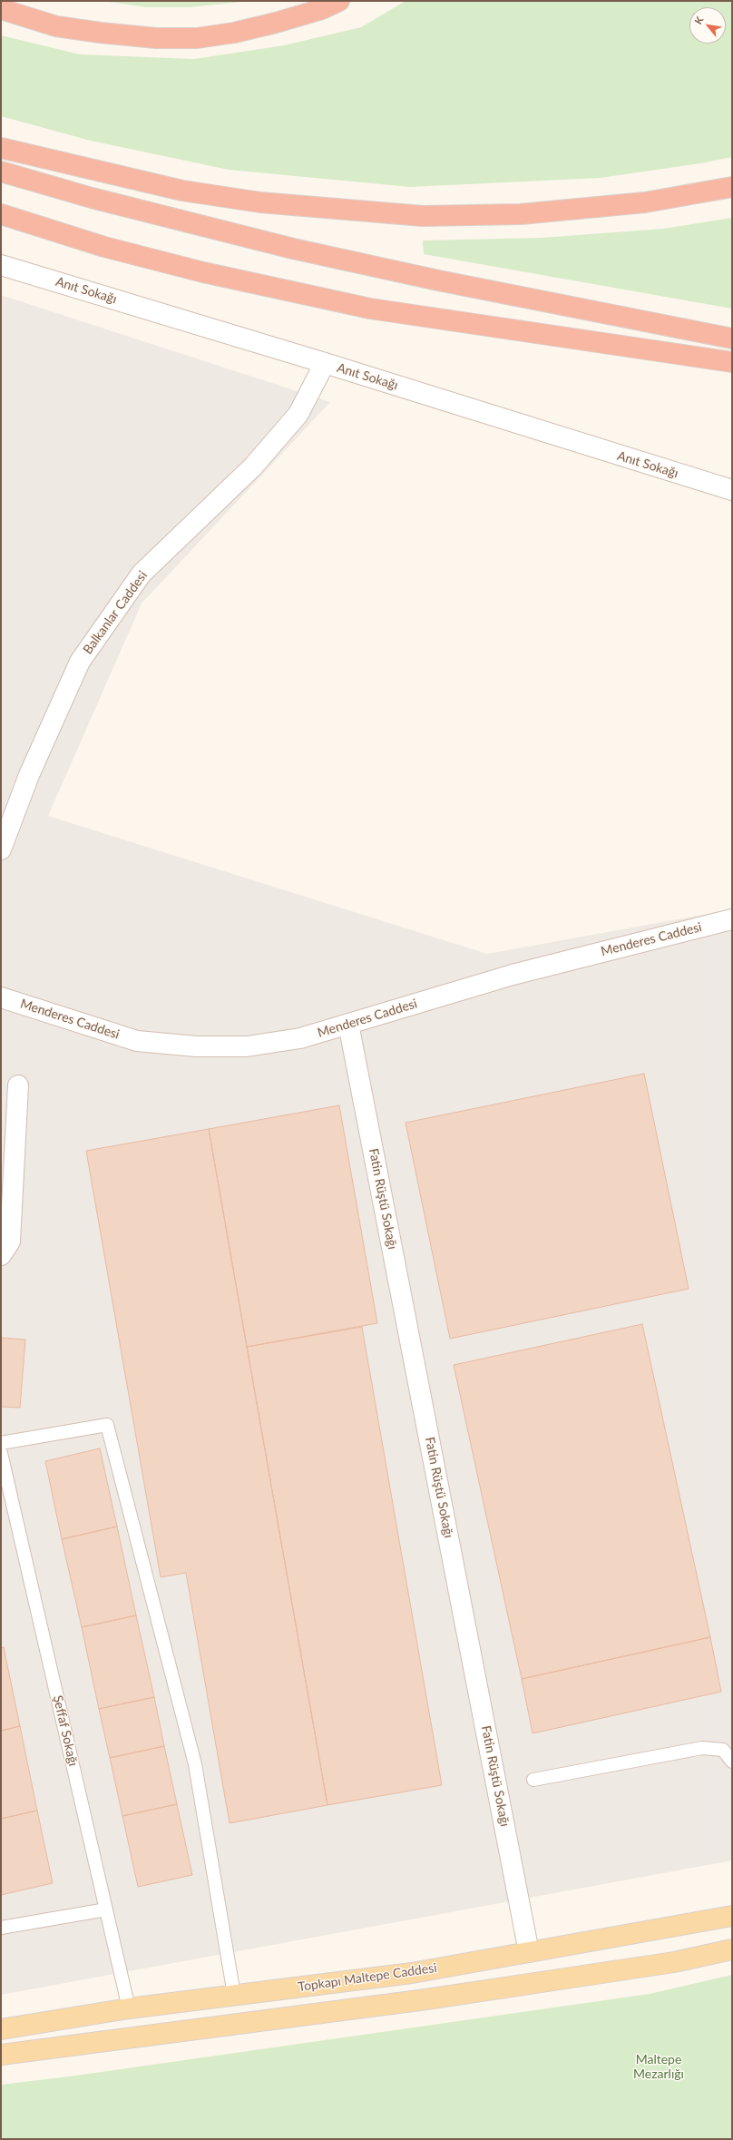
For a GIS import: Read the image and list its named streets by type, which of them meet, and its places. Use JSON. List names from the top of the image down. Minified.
{"streets":{"main road":["Topkapı Maltepe Caddesi"],"street":["Anıt Sokağı","Balkanlar Caddesi","Menderes Caddesi","Fatin Rüştü Sokağı"],"lane":["Şeffaf Sokağı"]},"crossings":[["Anıt Sokağı","Balkanlar Caddesi"],["Menderes Caddesi","Fatin Rüştü Sokağı"],["Fatin Rüştü Sokağı","Topkapı Maltepe Caddesi"],["Şeffaf Sokağı","Topkapı Maltepe Caddesi"]],"parks":["Maltepe Mezarlığı"],"north":"top left"}
